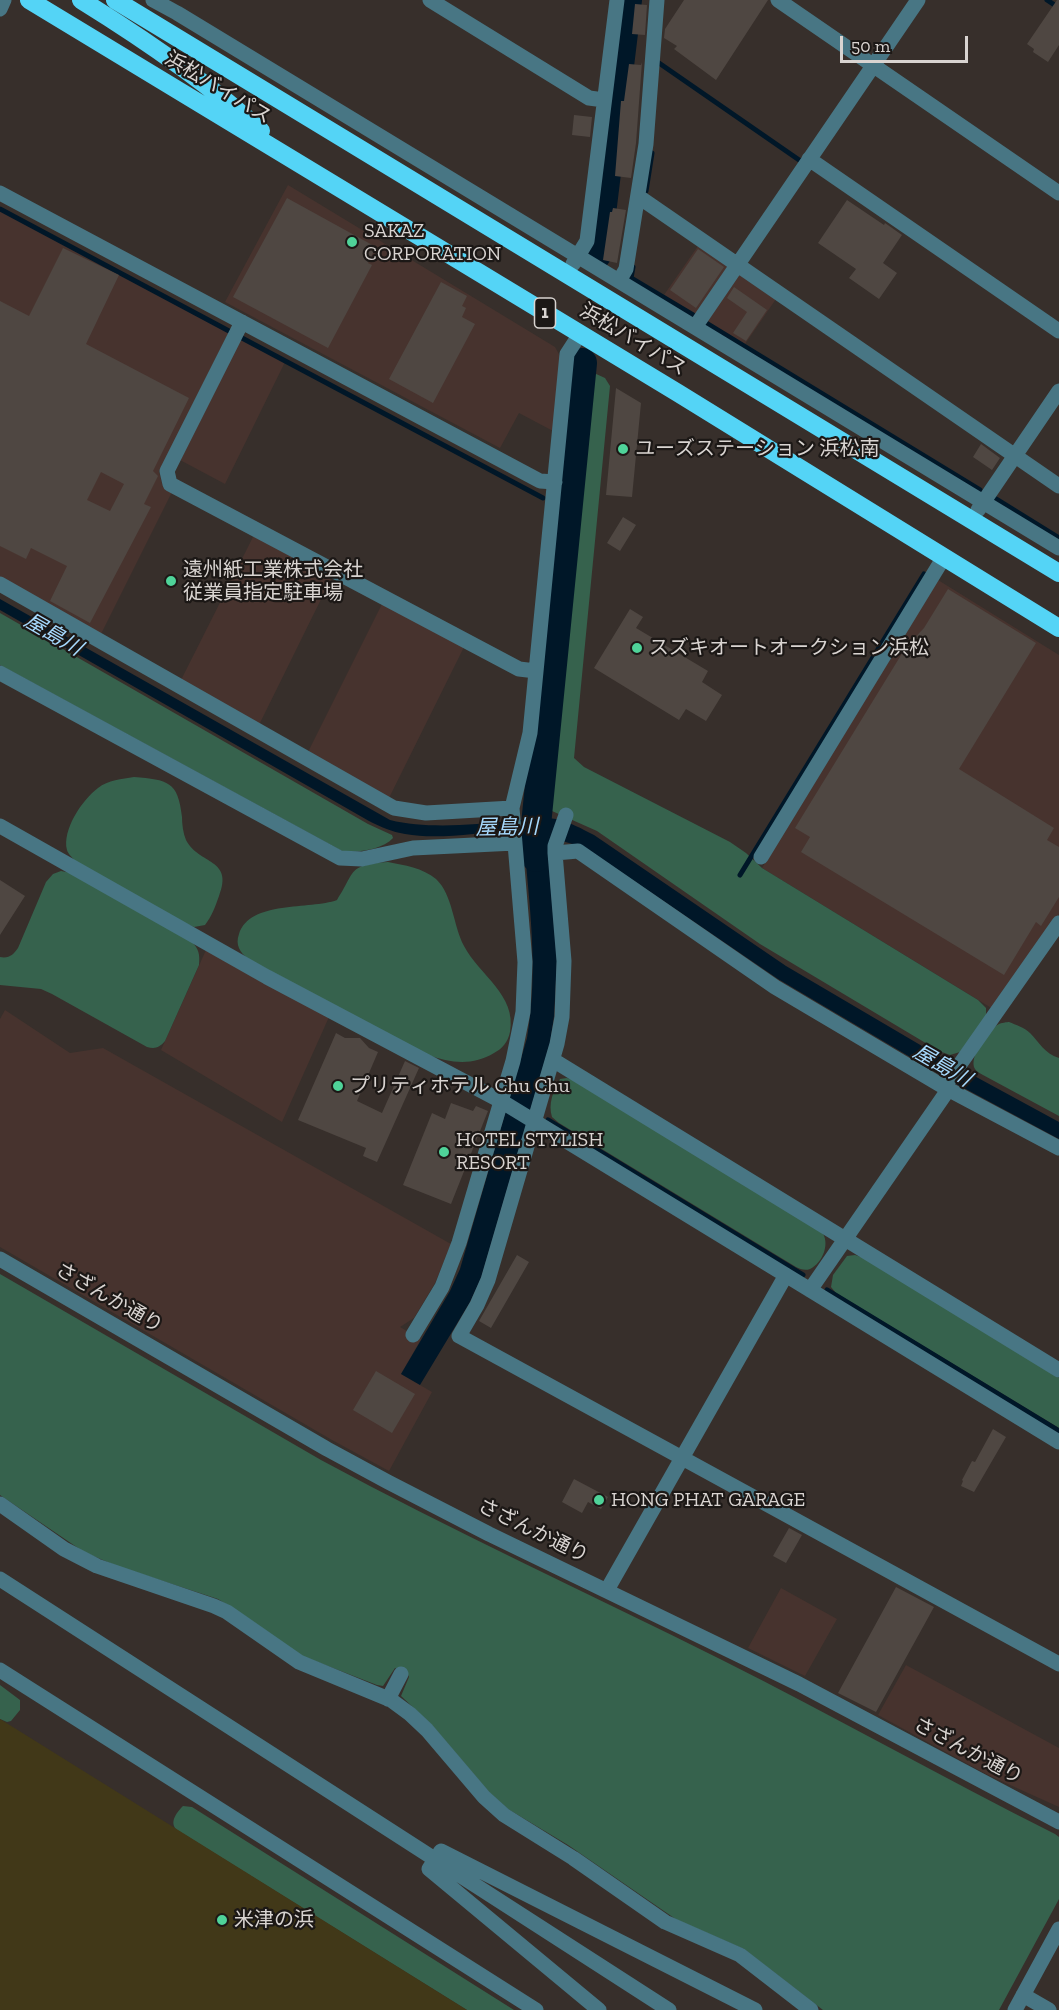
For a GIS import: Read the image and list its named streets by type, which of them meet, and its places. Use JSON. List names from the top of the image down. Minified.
{"streets":{"highway":["浜松バイパス","1"],"street":["さざんか通り"]},"water":["屋島川"],"places":["SAKAZ CORPORATION","ユーズステーション 浜松南","遠州紙工業株式会社 従業員指定駐車場","スズキオートオークション浜松","プリティホテル Chu Chu","HOTEL STYLISH RESORT","HONG PHAT GARAGE","米津の浜"],"scale_bar":"50 m"}
